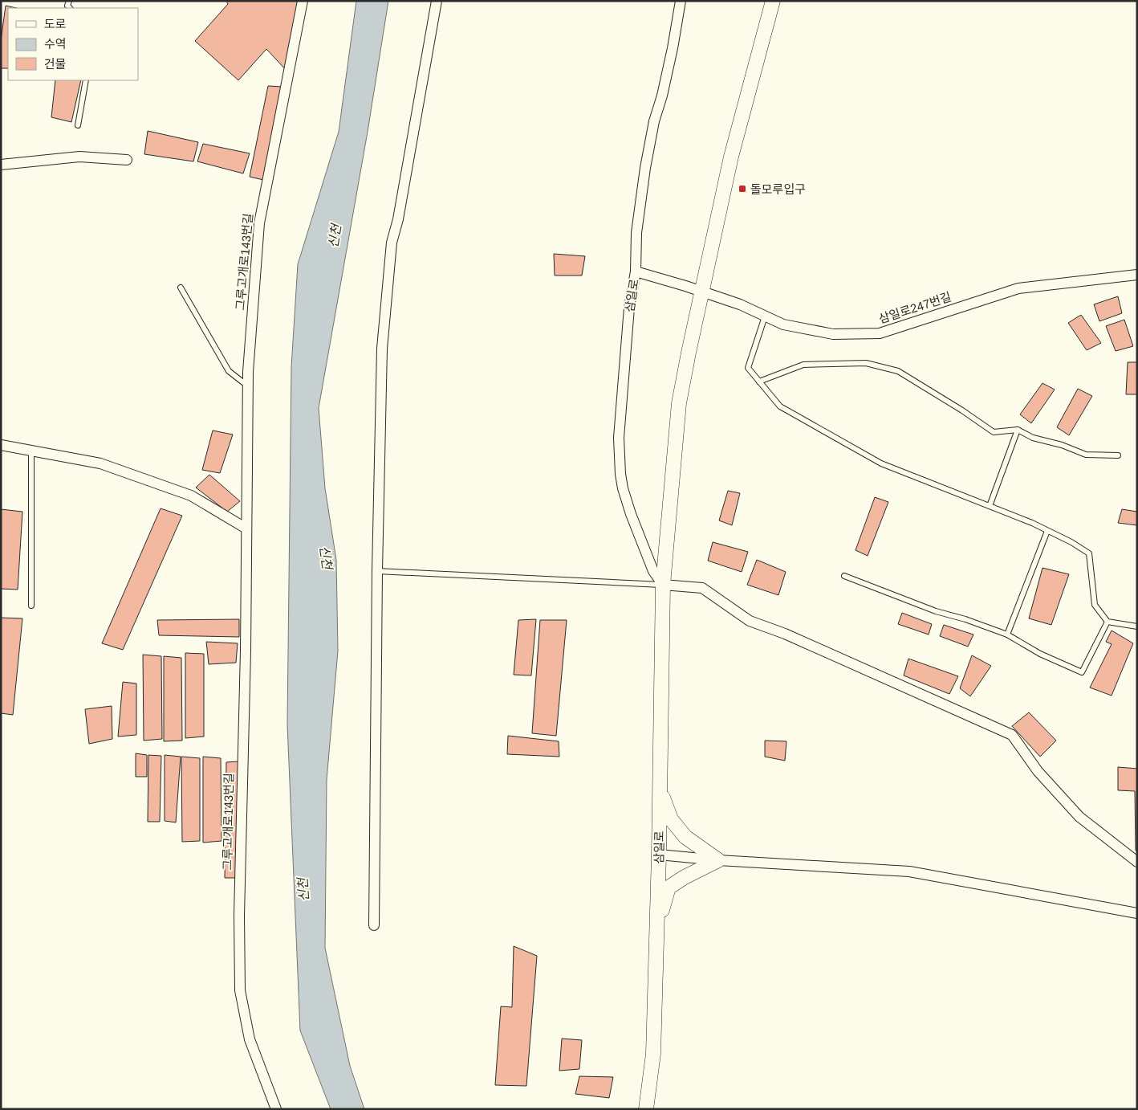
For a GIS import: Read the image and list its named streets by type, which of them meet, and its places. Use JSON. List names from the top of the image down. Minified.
{"streets":{"main road":["삼일로"],"street":["그루고개로143번길","삼일로247번길"]},"crossings":[["삼일로","삼일로247번길"]],"water":["신천"],"places":{"transit":["돌모루입구"]},"legend":["도로","수역","건물"]}
